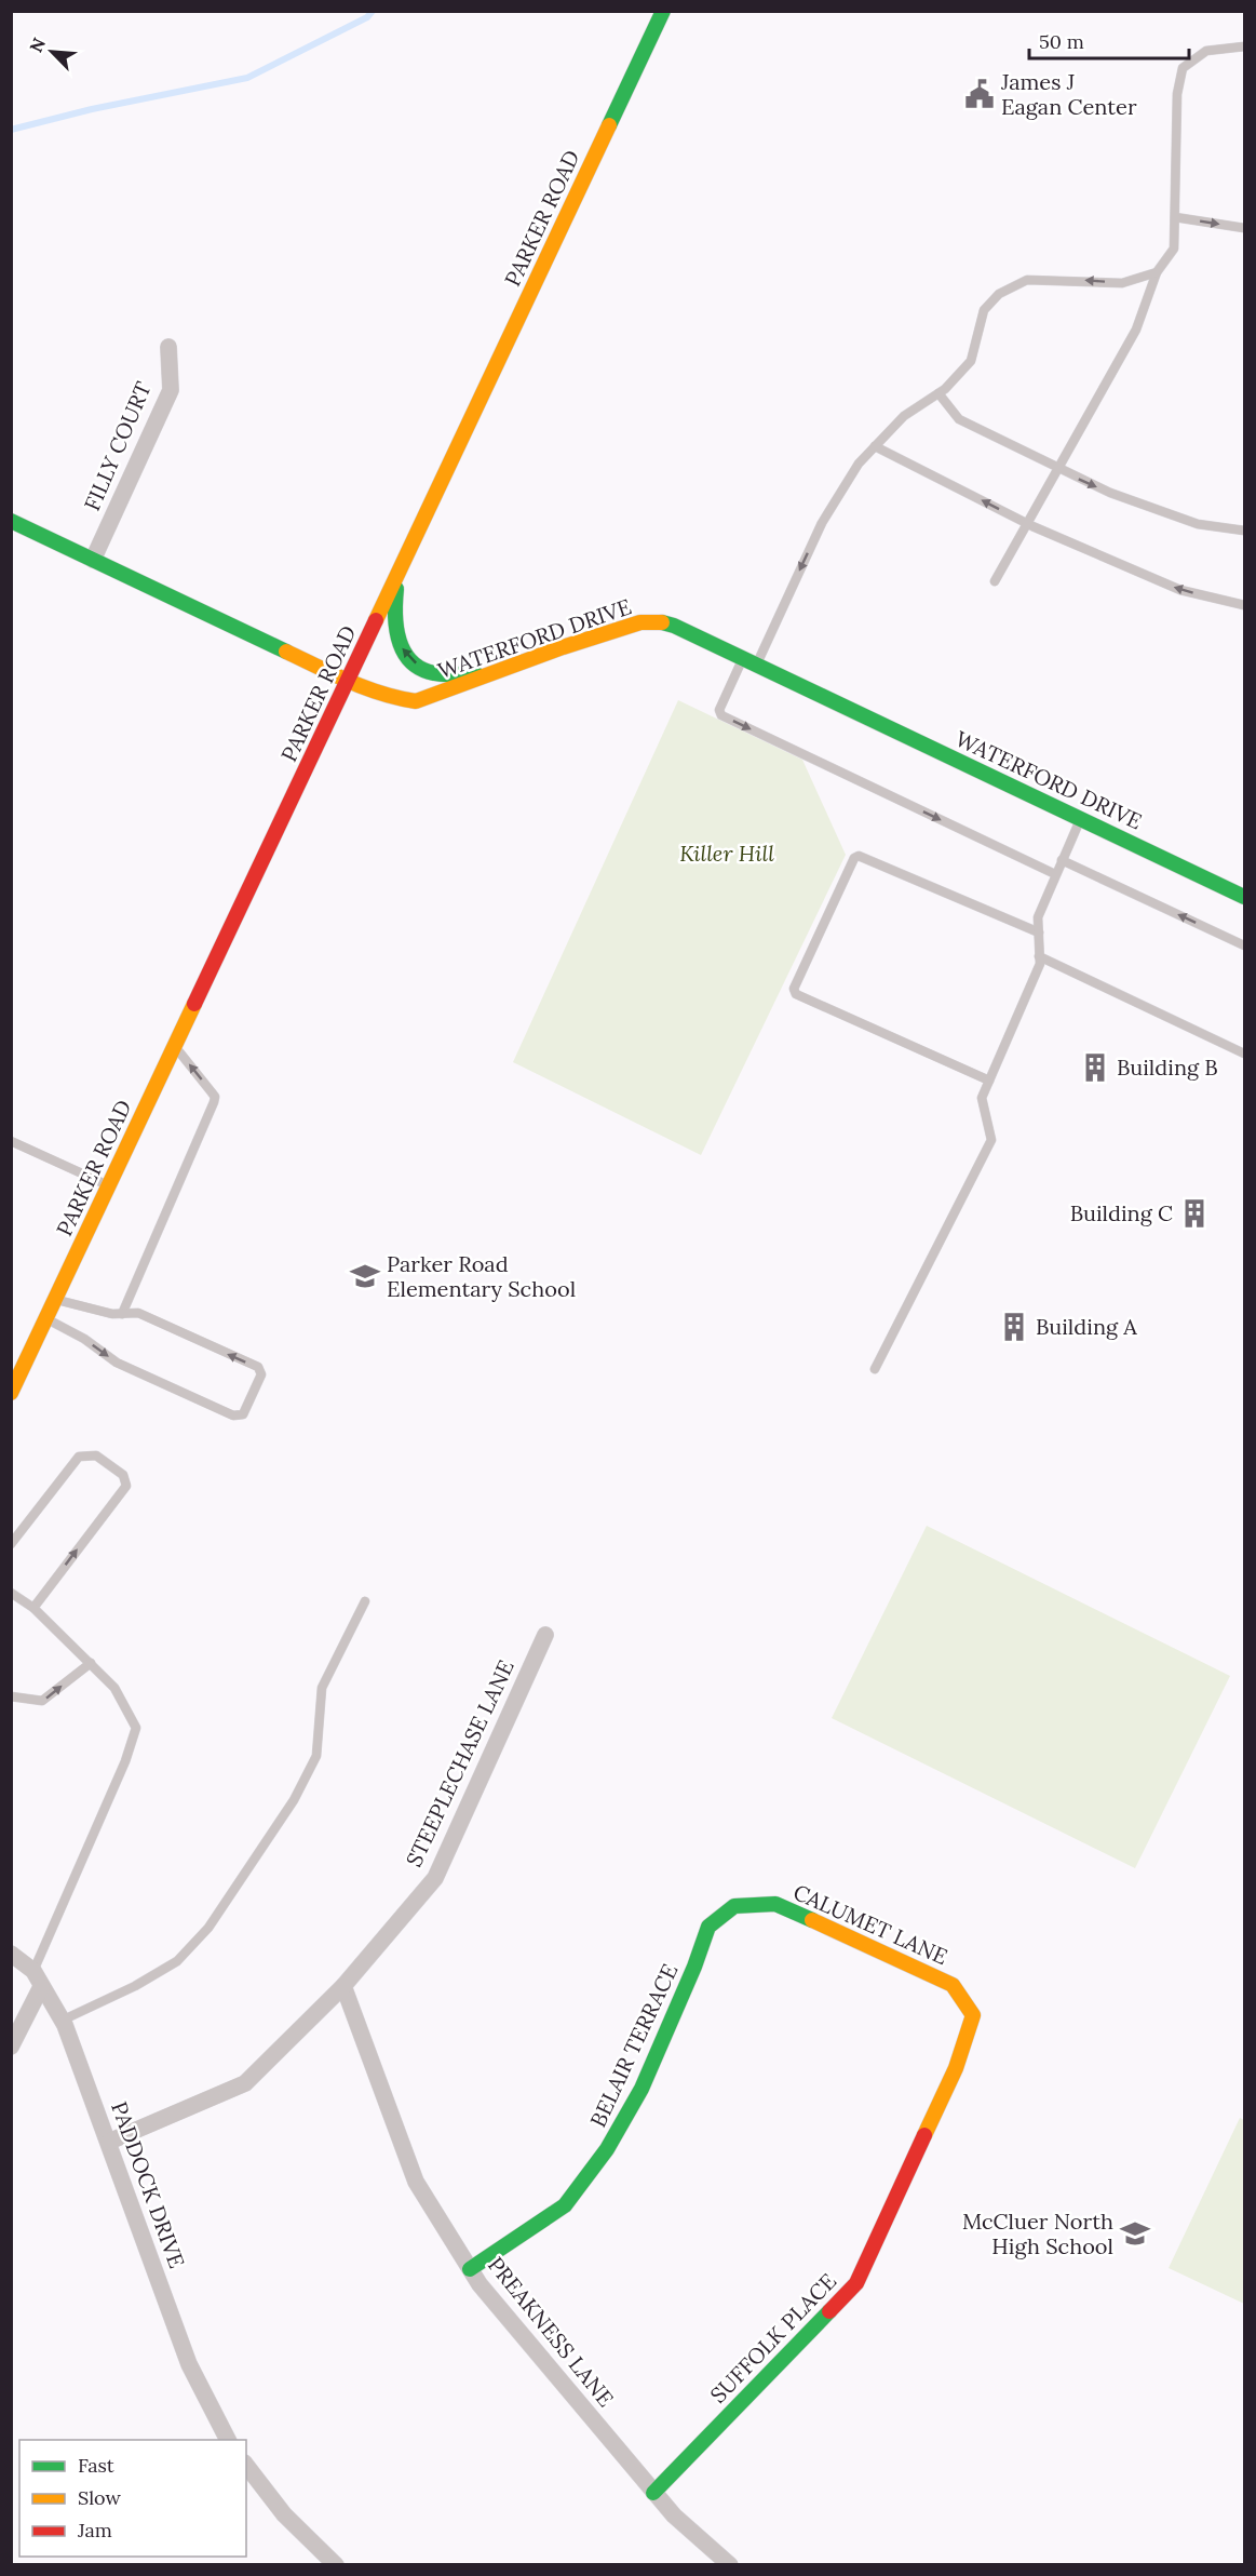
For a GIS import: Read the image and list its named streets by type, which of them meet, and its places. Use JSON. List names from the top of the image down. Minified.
{"streets":{"street":["PARKER ROAD","FILLY COURT","WATERFORD DRIVE","STEEPLECHASE LANE","CALUMET LANE","BELAIR TERRACE","PADDOCK DRIVE","PREAKNESS LANE","SUFFOLK PLACE"]},"crossings":[["PARKER ROAD","WATERFORD DRIVE"],["FILLY COURT","WATERFORD DRIVE"],["STEEPLECHASE LANE","PADDOCK DRIVE"],["STEEPLECHASE LANE","PREAKNESS LANE"],["CALUMET LANE","BELAIR TERRACE"],["CALUMET LANE","SUFFOLK PLACE"],["BELAIR TERRACE","PREAKNESS LANE"],["PREAKNESS LANE","SUFFOLK PLACE"]],"parks":["Killer Hill"],"places":{"public building":["James J Eagan Center"],"building":["Building B","Building C","Building A"],"school or university":["Parker Road Elementary School","McCluer North High School"]},"legend":["Fast","Slow","Jam"],"scale_bar":"50 m","north":"top left"}
